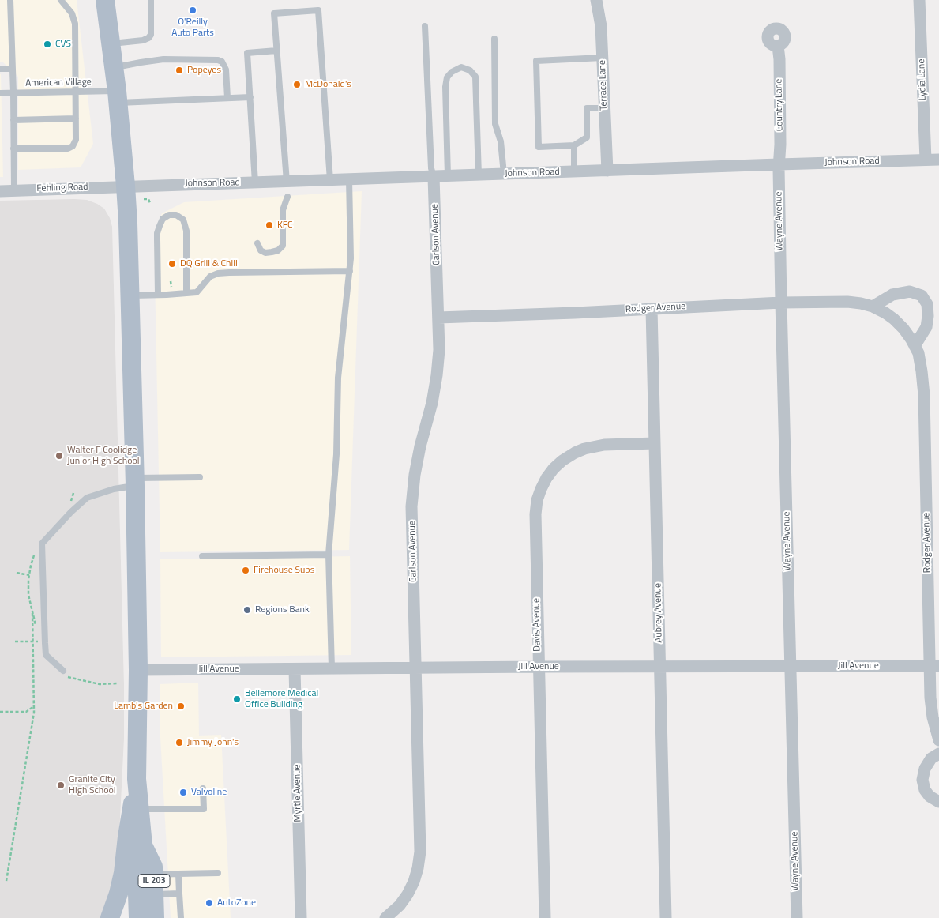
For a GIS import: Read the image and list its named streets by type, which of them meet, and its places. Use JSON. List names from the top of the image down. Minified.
{"streets":{"main road":["IL 203"],"street":["Lydia Lane","Terrace Lane","Country Lane","Johnson Road","Fehling Road","Wayne Avenue","Carlson Avenue","Rodger Avenue","Aubrey Avenue","Davis Avenue","Jill Avenue","Myrtle Avenue"],"lane":["American Village"]},"crossings":[["Lydia Lane","Johnson Road"],["American Village","IL 203"],["Terrace Lane","Johnson Road"],["Country Lane","Johnson Road"],["Country Lane","Wayne Avenue"],["Johnson Road","Fehling Road"],["Johnson Road","Wayne Avenue"],["Johnson Road","Carlson Avenue"],["Johnson Road","IL 203"],["Fehling Road","IL 203"],["Wayne Avenue","Rodger Avenue"],["Wayne Avenue","Jill Avenue"],["Carlson Avenue","Rodger Avenue"],["Carlson Avenue","Jill Avenue"],["Rodger Avenue","Aubrey Avenue"],["Rodger Avenue","Jill Avenue"],["Aubrey Avenue","Davis Avenue"],["Aubrey Avenue","Jill Avenue"],["Davis Avenue","Jill Avenue"],["Jill Avenue","Myrtle Avenue"],["Jill Avenue","IL 203"]],"places":["O'Reilly Auto Parts","CVS","Popeyes","McDonald's","KFC","DQ Grill & Chill","Walter F Coolidge Junior High School","Firehouse Subs","Regions Bank","Bellemore Medical Office Building","Lamb's Garden","Jimmy John's","Granite City High School","Valvoline","AutoZone"]}
